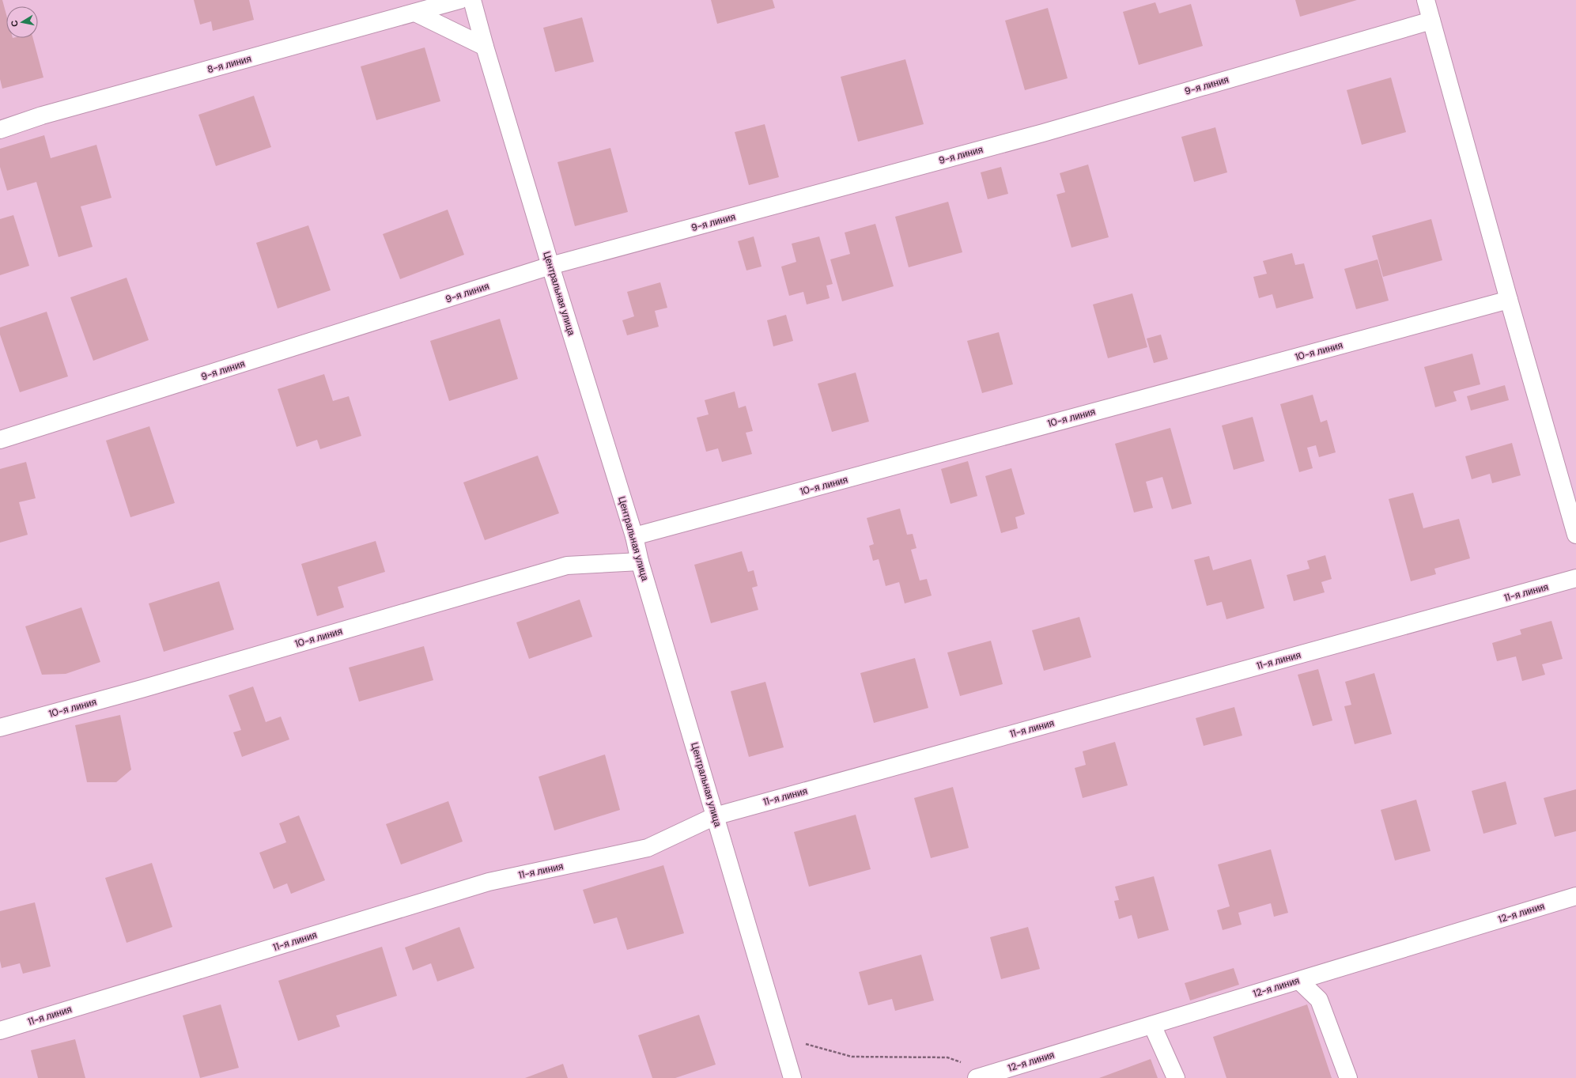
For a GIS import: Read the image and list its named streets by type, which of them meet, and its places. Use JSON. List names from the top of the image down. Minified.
{"streets":{"street":["8-я линия","9-я линия","Центральная улица","10-я линия","11-я линия","12-я линия"]},"crossings":[["9-я линия","Центральная улица"],["Центральная улица","10-я линия"],["Центральная улица","11-я линия"]],"north":"left"}
